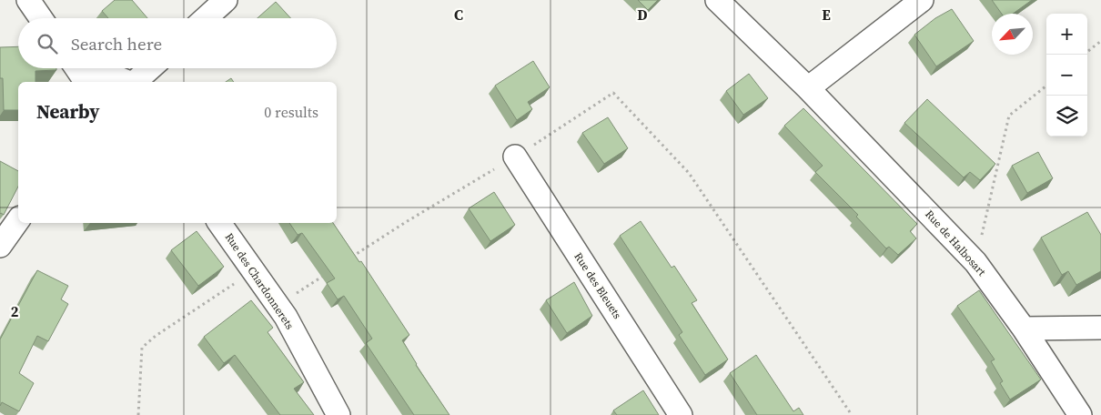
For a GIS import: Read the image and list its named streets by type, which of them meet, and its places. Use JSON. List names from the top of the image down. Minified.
{"streets":{"street":["Rue de Halbosart","Rue des Chardonnerets","Rue des Bleuets"]},"north":"bottom left","page":{"map_buttons":["+","−"],"search":"Search here","heading":["Nearby","0 results"]},"grid":{"columns":["C","D","E"],"rows":["2"]}}
